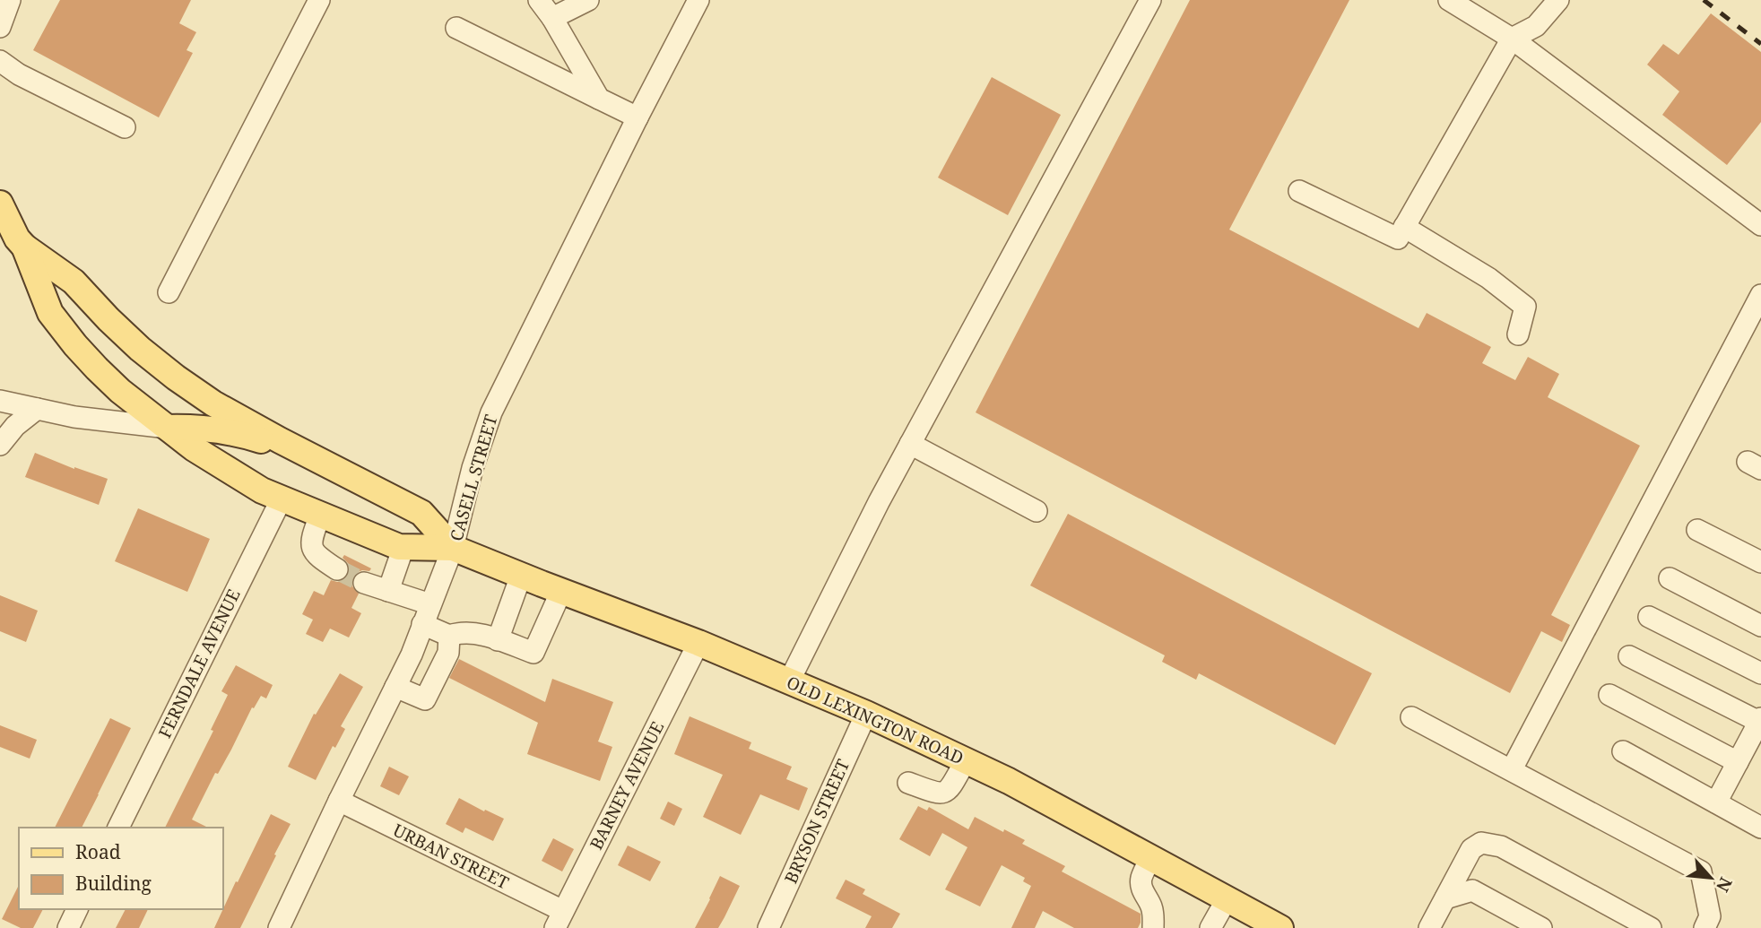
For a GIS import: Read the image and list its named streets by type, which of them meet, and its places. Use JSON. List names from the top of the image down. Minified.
{"streets":{"main road":["OLD LEXINGTON ROAD"],"street":["CASELL STREET","FERNDALE AVENUE","BARNEY AVENUE","BRYSON STREET","URBAN STREET"]},"crossings":[["CASELL STREET","OLD LEXINGTON ROAD"],["CASELL STREET","URBAN STREET"],["FERNDALE AVENUE","OLD LEXINGTON ROAD"],["OLD LEXINGTON ROAD","BARNEY AVENUE"],["OLD LEXINGTON ROAD","BRYSON STREET"],["BARNEY AVENUE","URBAN STREET"]],"legend":["Road","Building"],"north":"bottom right"}
